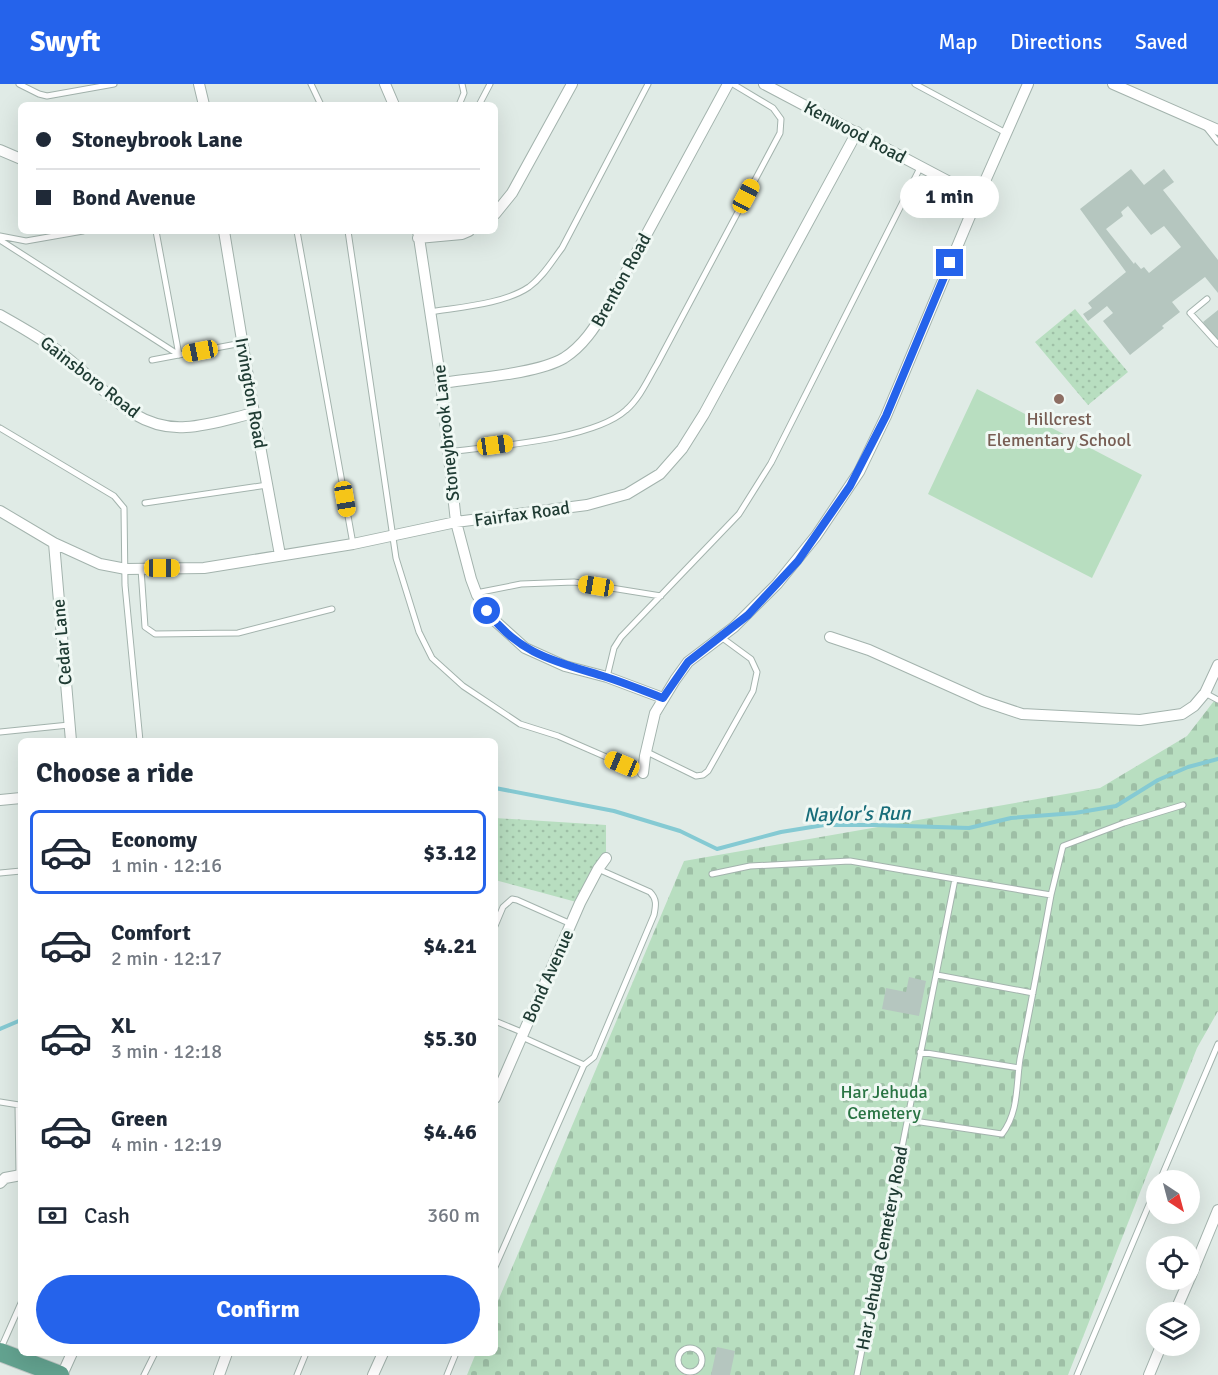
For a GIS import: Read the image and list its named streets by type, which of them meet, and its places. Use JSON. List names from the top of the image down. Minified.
{"streets":{"street":["Kenwood Road","Brenton Road","Gainsboro Road","Irvington Road","Stoneybrook Lane","Fairfax Road","Cedar Lane","Bond Avenue"],"lane":["Har Jehuda Cemetery Road"]},"crossings":[["Kenwood Road","Fairfax Road"],["Brenton Road","Stoneybrook Lane"],["Gainsboro Road","Irvington Road"],["Irvington Road","Fairfax Road"],["Stoneybrook Lane","Fairfax Road"],["Fairfax Road","Cedar Lane"]],"water":["Naylor's Run"],"parks":["Har Jehuda Cemetery"],"places":["Hillcrest Elementary School"],"north":"bottom right","page":{"header":"Swyft","nav":["Map","Directions","Saved"],"banner":["Stoneybrook Lane","Bond Avenue"],"bubble":"1 min","heading":"Choose a ride","list":[{"name":"Economy","note":"1 min · 12:16","value":"$3.12"},{"name":"Comfort","note":"2 min · 12:17","value":"$4.21"},{"name":"XL","note":"3 min · 12:18","value":"$5.30"},{"name":"Green","note":"4 min · 12:19","value":"$4.46"}],"pay":["Cash","360 m"],"buttons":"Confirm"}}
